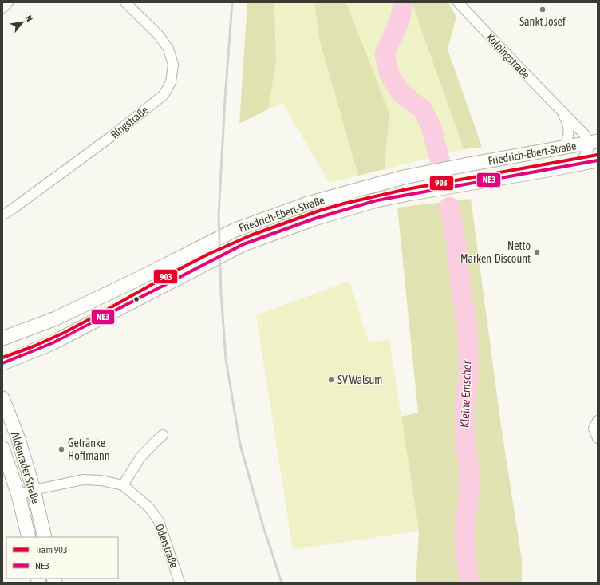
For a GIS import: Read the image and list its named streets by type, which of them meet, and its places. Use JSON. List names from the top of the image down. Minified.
{"streets":{"main road":["Friedrich-Ebert-Straße","Aldenrader Straße"],"street":["Kolpingstraße","Ringstraße","Oderstraße"]},"crossings":[["Kolpingstraße","Friedrich-Ebert-Straße"],["Aldenrader Straße","Oderstraße"]],"water":["Kleine Emscher"],"places":["Sankt Josef","Netto Marken-Discount","SV Walsum","Getränke Hoffmann"],"lines":["tram line 903","transit line NE3"],"legend":["Tram 903","NE3"],"north":"top right"}
